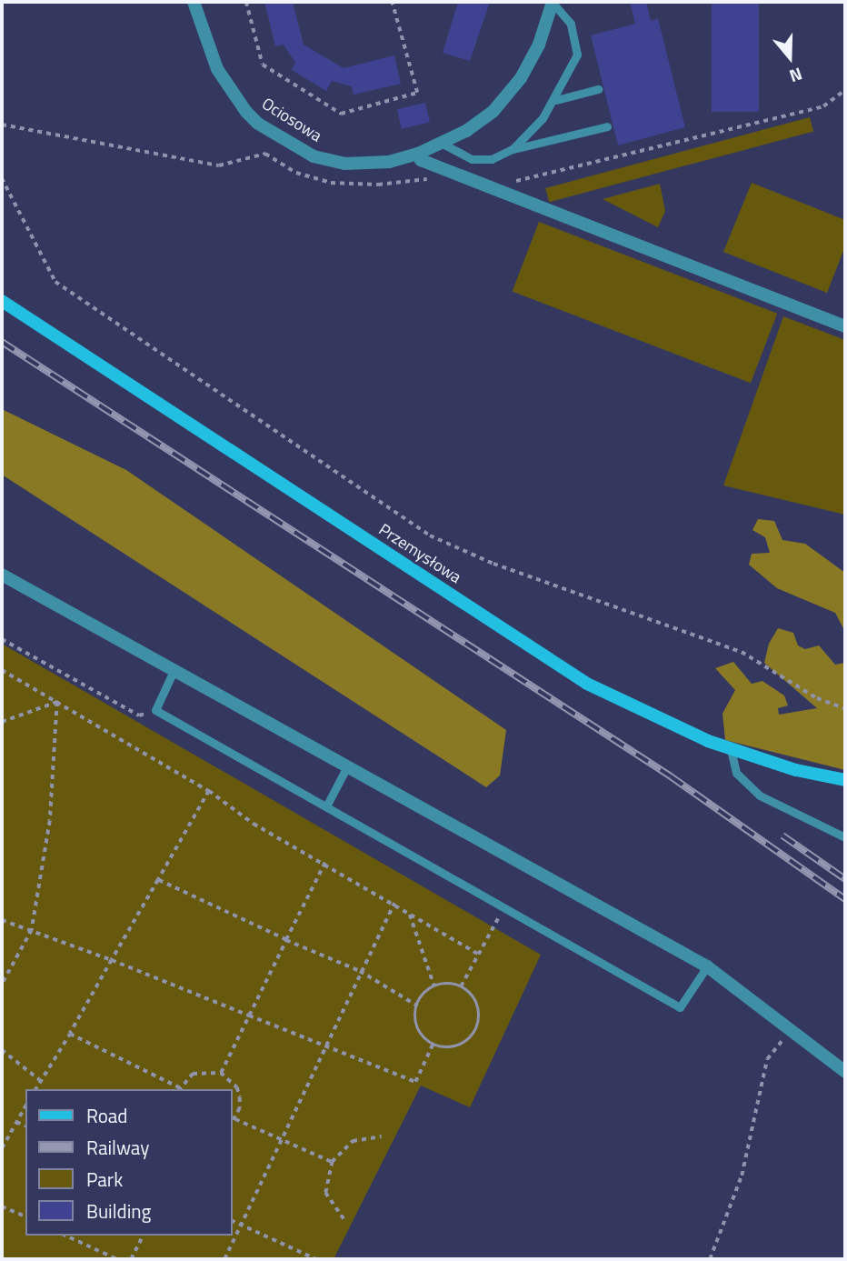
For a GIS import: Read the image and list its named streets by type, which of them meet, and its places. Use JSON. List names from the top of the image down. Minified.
{"streets":{"street":["Ociosowa","Przemysłowa"]},"legend":["Road","Railway","Park","Building"],"north":"bottom"}
